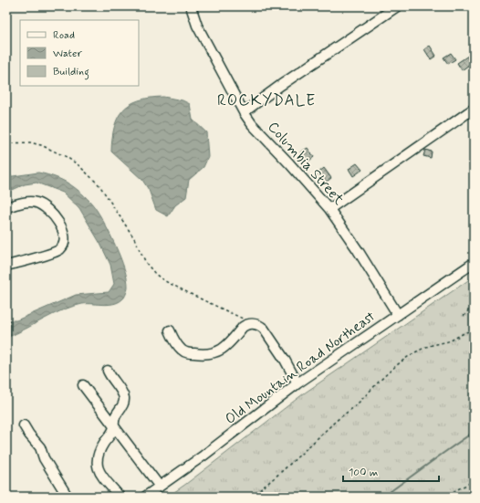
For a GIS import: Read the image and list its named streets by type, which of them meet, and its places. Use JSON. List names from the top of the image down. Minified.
{"streets":{"street":["Columbia Street","Old Mountain Road Northeast"]},"crossings":[["Columbia Street","Old Mountain Road Northeast"]],"districts":["ROCKYDALE"],"legend":["Road","Water","Building"],"scale_bar":"100 m"}
